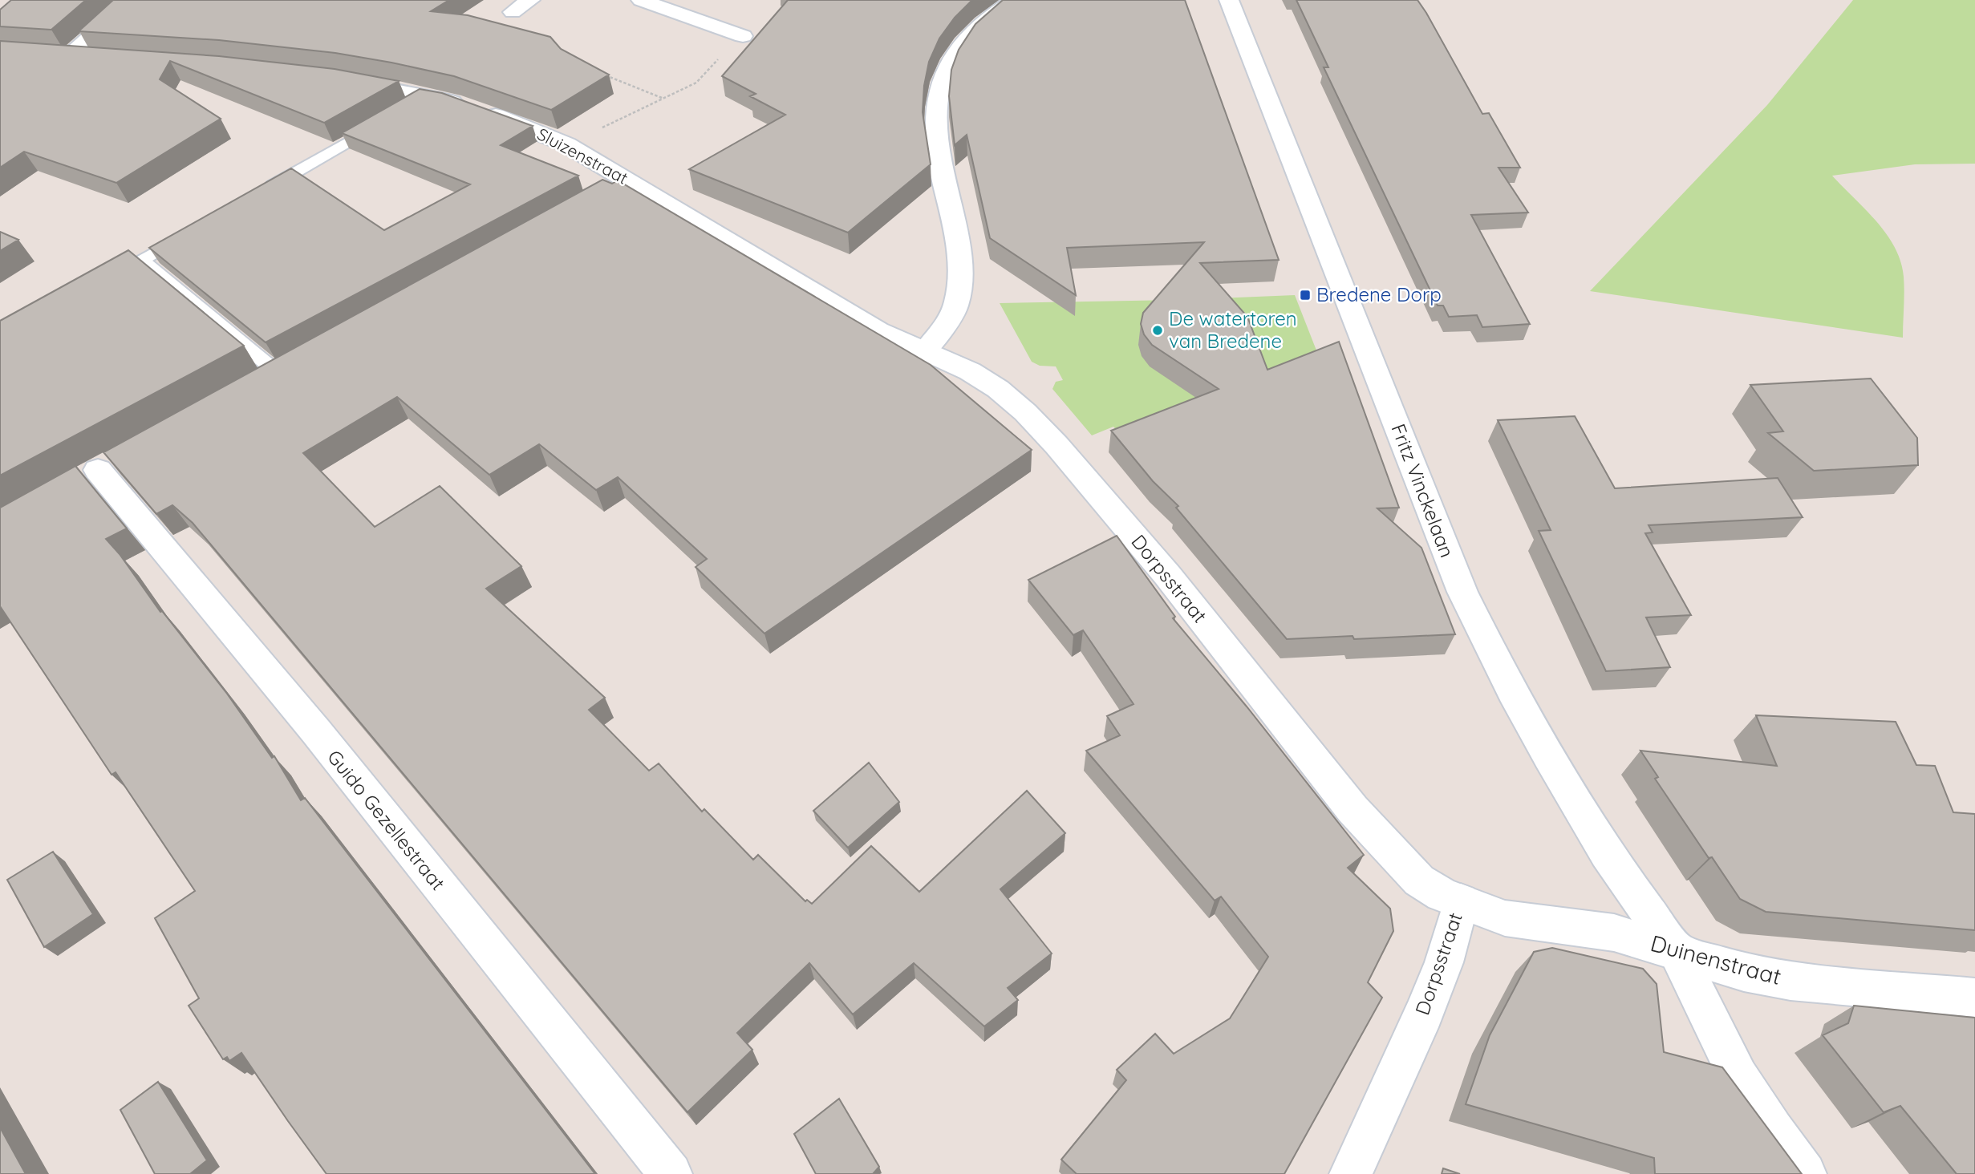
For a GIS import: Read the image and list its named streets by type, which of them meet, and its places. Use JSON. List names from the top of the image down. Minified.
{"streets":{"street":["Sluizenstraat","Fritz Vinckelaan","Dorpsstraat","Guido Gezellestraat","Duinenstraat"]},"crossings":[["Sluizenstraat","Dorpsstraat"],["Fritz Vinckelaan","Duinenstraat"],["Dorpsstraat","Duinenstraat"]],"places":{"transit":["Bredene Dorp"],"other":["De watertoren van Bredene"]}}
